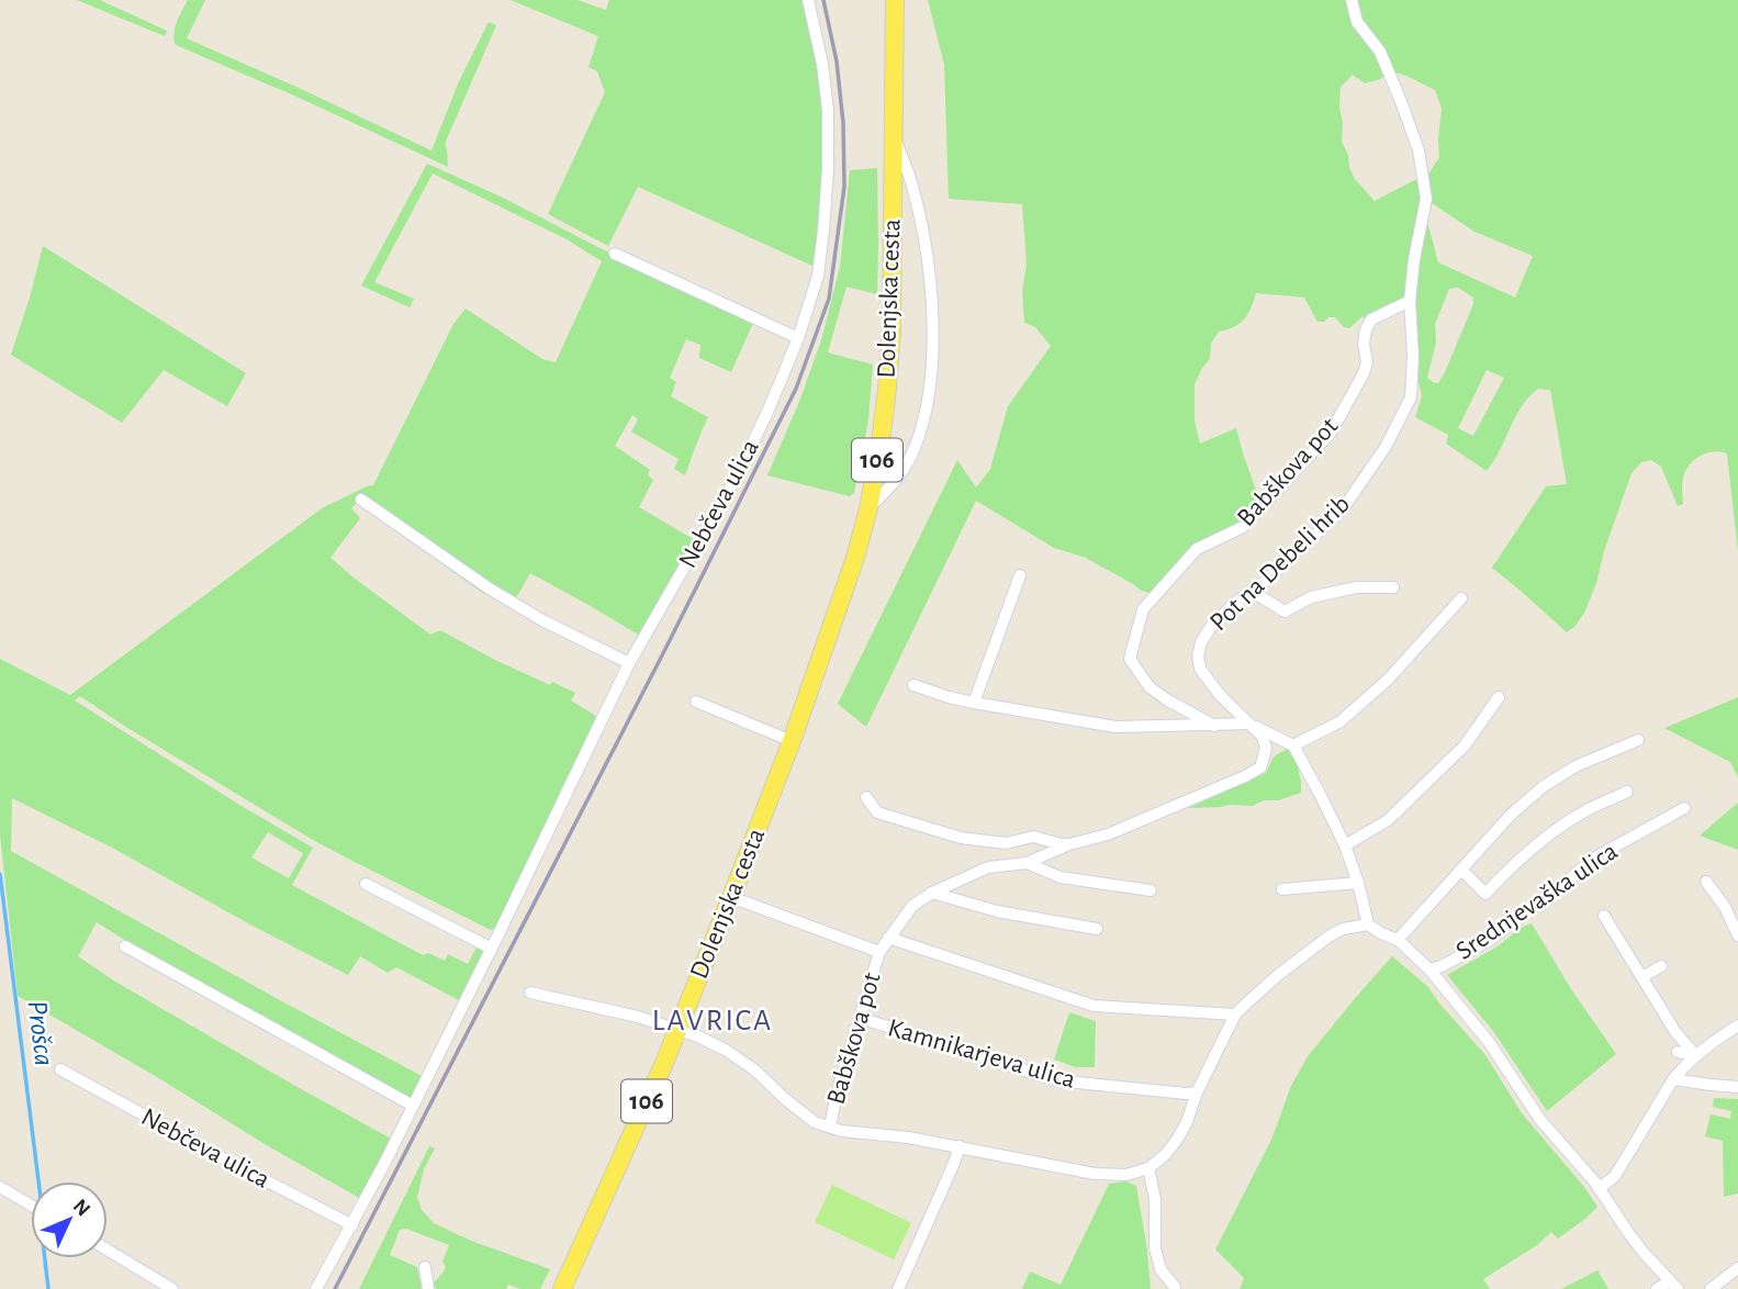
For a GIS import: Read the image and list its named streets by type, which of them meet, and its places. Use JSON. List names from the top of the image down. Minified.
{"streets":{"main road":["Dolenjska cesta","106"],"street":["Babškova pot","Nebčeva ulica","Pot na Debeli hrib","Srednjevaška ulica","Kamnikarjeva ulica"]},"crossings":[["Dolenjska cesta","Babškova pot"],["Babškova pot","Pot na Debeli hrib"],["Babškova pot","Kamnikarjeva ulica"]],"districts":["LAVRICA"],"water":["Prošca"],"north":"top right"}
